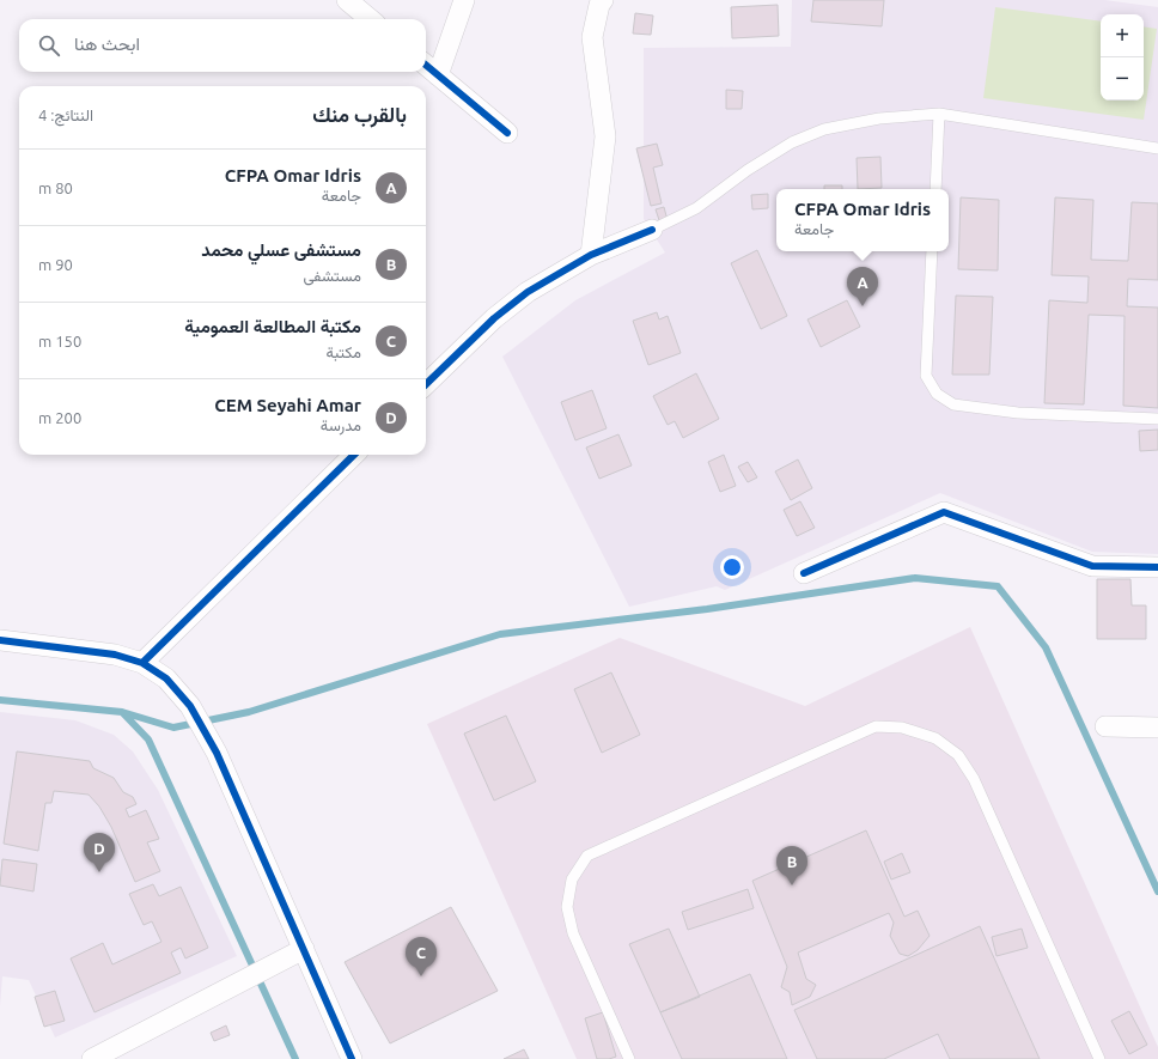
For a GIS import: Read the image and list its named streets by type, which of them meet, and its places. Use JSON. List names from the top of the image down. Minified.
{"page":{"map_buttons":["+","−"],"search":"ابحث هنا","heading":["بالقرب منك","النتائج: 4"],"list":[{"mark":"A","name":"CFPA Omar Idris","note":"جامعة","value":"80 m"},{"mark":"B","name":"مستشفى عسلي محمد","note":"مستشفى","value":"90 m"},{"mark":"C","name":"مكتبة المطالعة العمومية","note":"مكتبة","value":"150 m"},{"mark":"D","name":"CEM Seyahi Amar","note":"مدرسة","value":"200 m"}],"popup":["CFPA Omar Idris","جامعة"],"pins":["A","D","B","C"]}}
